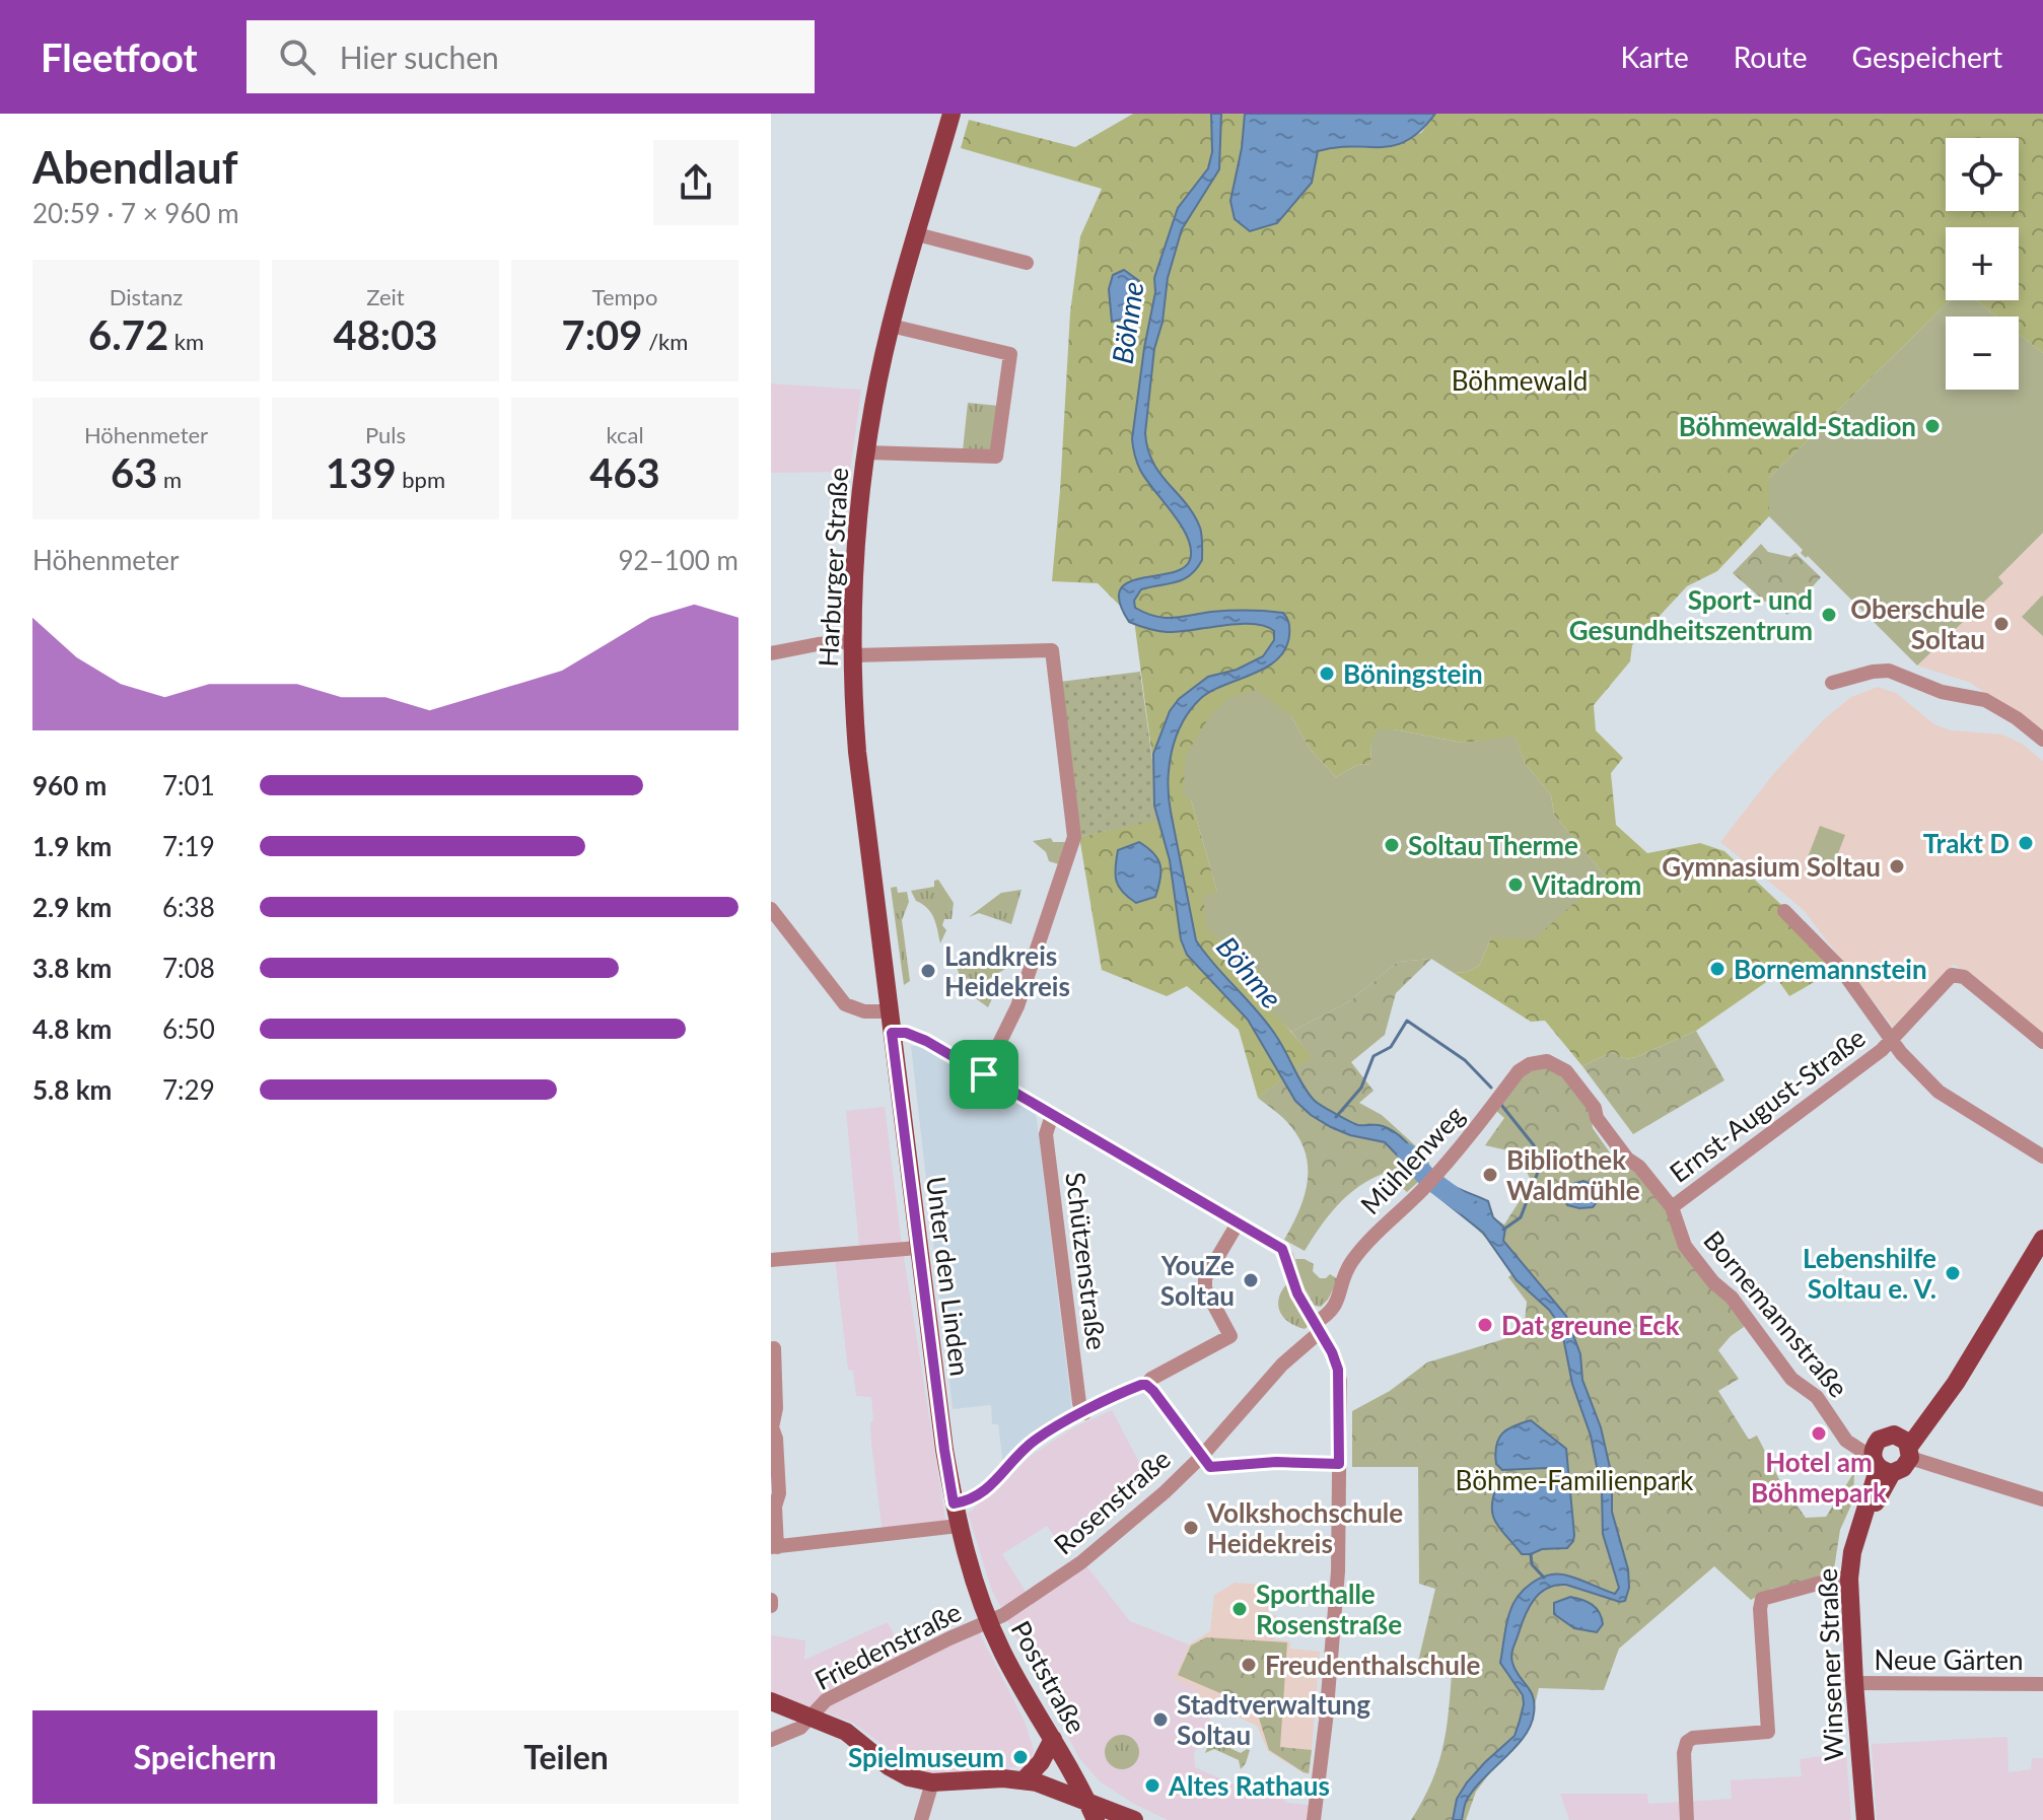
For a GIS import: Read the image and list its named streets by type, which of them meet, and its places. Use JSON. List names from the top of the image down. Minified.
{"streets":{"main road":["Harburger Straße","Unter den Linden","Winsener Straße","Poststraße"],"street":["Ernst-August-Straße","Mühlenweg","Schützenstraße","Bornemannstraße","Rosenstraße","Friedenstraße","Neue Gärten"]},"crossings":[["Harburger Straße","Unter den Linden"],["Ernst-August-Straße","Bornemannstraße"],["Mühlenweg","Bornemannstraße"],["Mühlenweg","Rosenstraße"],["Unter den Linden","Poststraße"],["Bornemannstraße","Winsener Straße"],["Rosenstraße","Friedenstraße"],["Rosenstraße","Poststraße"],["Friedenstraße","Poststraße"],["Neue Gärten","Winsener Straße"]],"water":["Böhme"],"parks":["Böhmewald","Böhme-Familienpark"],"places":["Böhmewald-Stadion","Sport- und Gesundheitszentrum","Oberschule Soltau","Böningstein","Trakt D","Soltau Therme","Gymnasium Soltau","Vitadrom","Bornemannstein","Landkreis Heidekreis","Bibliothek Waldmühle","Lebenshilfe Soltau e. V.","YouZe Soltau","Dat greune Eck","Hotel am Böhmepark","Volkshochschule Heidekreis","Sporthalle Rosenstraße","Freudenthalschule","Stadtverwaltung Soltau","Spielmuseum","Altes Rathaus"],"page":{"header":"Fleetfoot","search":"Hier suchen","nav":["Karte","Route","Gespeichert"],"heading":["Abendlauf","20:59 · 7 × 960 m"],"map_buttons":["+","−"],"stats":[["Distanz","6.72 km"],["Zeit","48:03"],["Tempo","7:09 /km"],["Höhenmeter","63 m"],["Puls","139 bpm"],["kcal","463"]],"chart":["Höhenmeter","92–100 m"],"list":[{"name":"960 m","note":"7:01"},{"name":"1.9 km","note":"7:19"},{"name":"2.9 km","note":"6:38"},{"name":"3.8 km","note":"7:08"},{"name":"4.8 km","note":"6:50"},{"name":"5.8 km","note":"7:29"}],"buttons":["Speichern","Teilen"]}}
